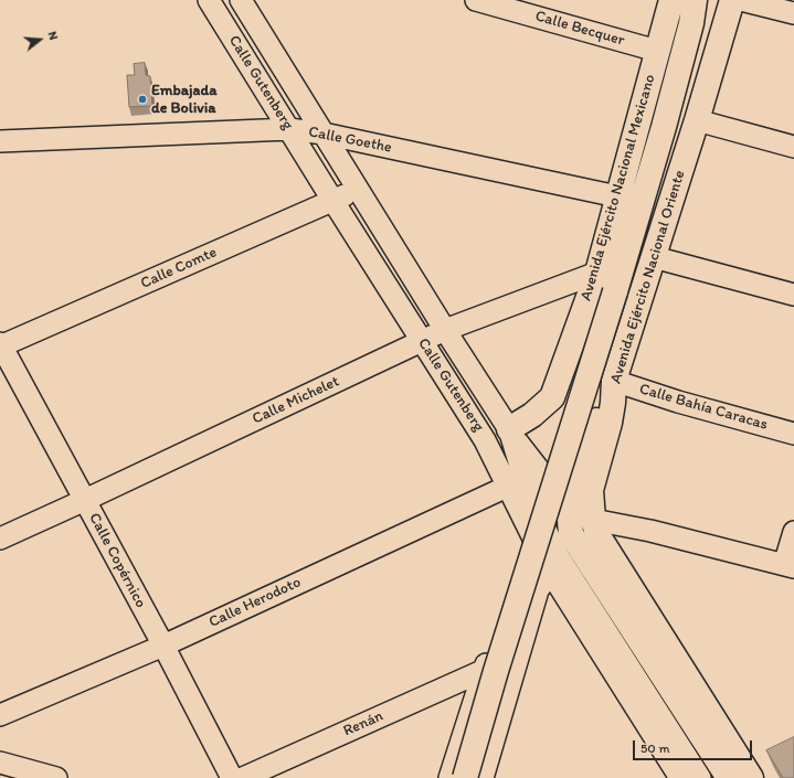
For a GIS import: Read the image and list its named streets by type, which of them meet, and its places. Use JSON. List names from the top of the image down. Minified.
{"streets":{"main road":["Avenida Ejército Nacional Mexicano","Avenida Ejército Nacional Oriente"],"street":["Calle Becquer","Calle Gutenberg","Calle Goethe","Calle Comte","Calle Michelet","Calle Bahía Caracas","Calle Copérnico","Calle Herodoto","Renán"]},"crossings":[["Calle Becquer","Avenida Ejército Nacional Mexicano"],["Calle Gutenberg","Calle Goethe"],["Calle Gutenberg","Avenida Ejército Nacional Mexicano"],["Calle Gutenberg","Calle Comte"],["Calle Gutenberg","Calle Michelet"],["Calle Gutenberg","Calle Herodoto"],["Calle Goethe","Avenida Ejército Nacional Mexicano"],["Avenida Ejército Nacional Mexicano","Calle Michelet"],["Calle Comte","Calle Copérnico"],["Avenida Ejército Nacional Oriente","Calle Bahía Caracas"],["Calle Michelet","Calle Copérnico"],["Calle Copérnico","Calle Herodoto"]],"places":["Embajada de Bolivia"],"scale_bar":"50 m","north":"right"}
